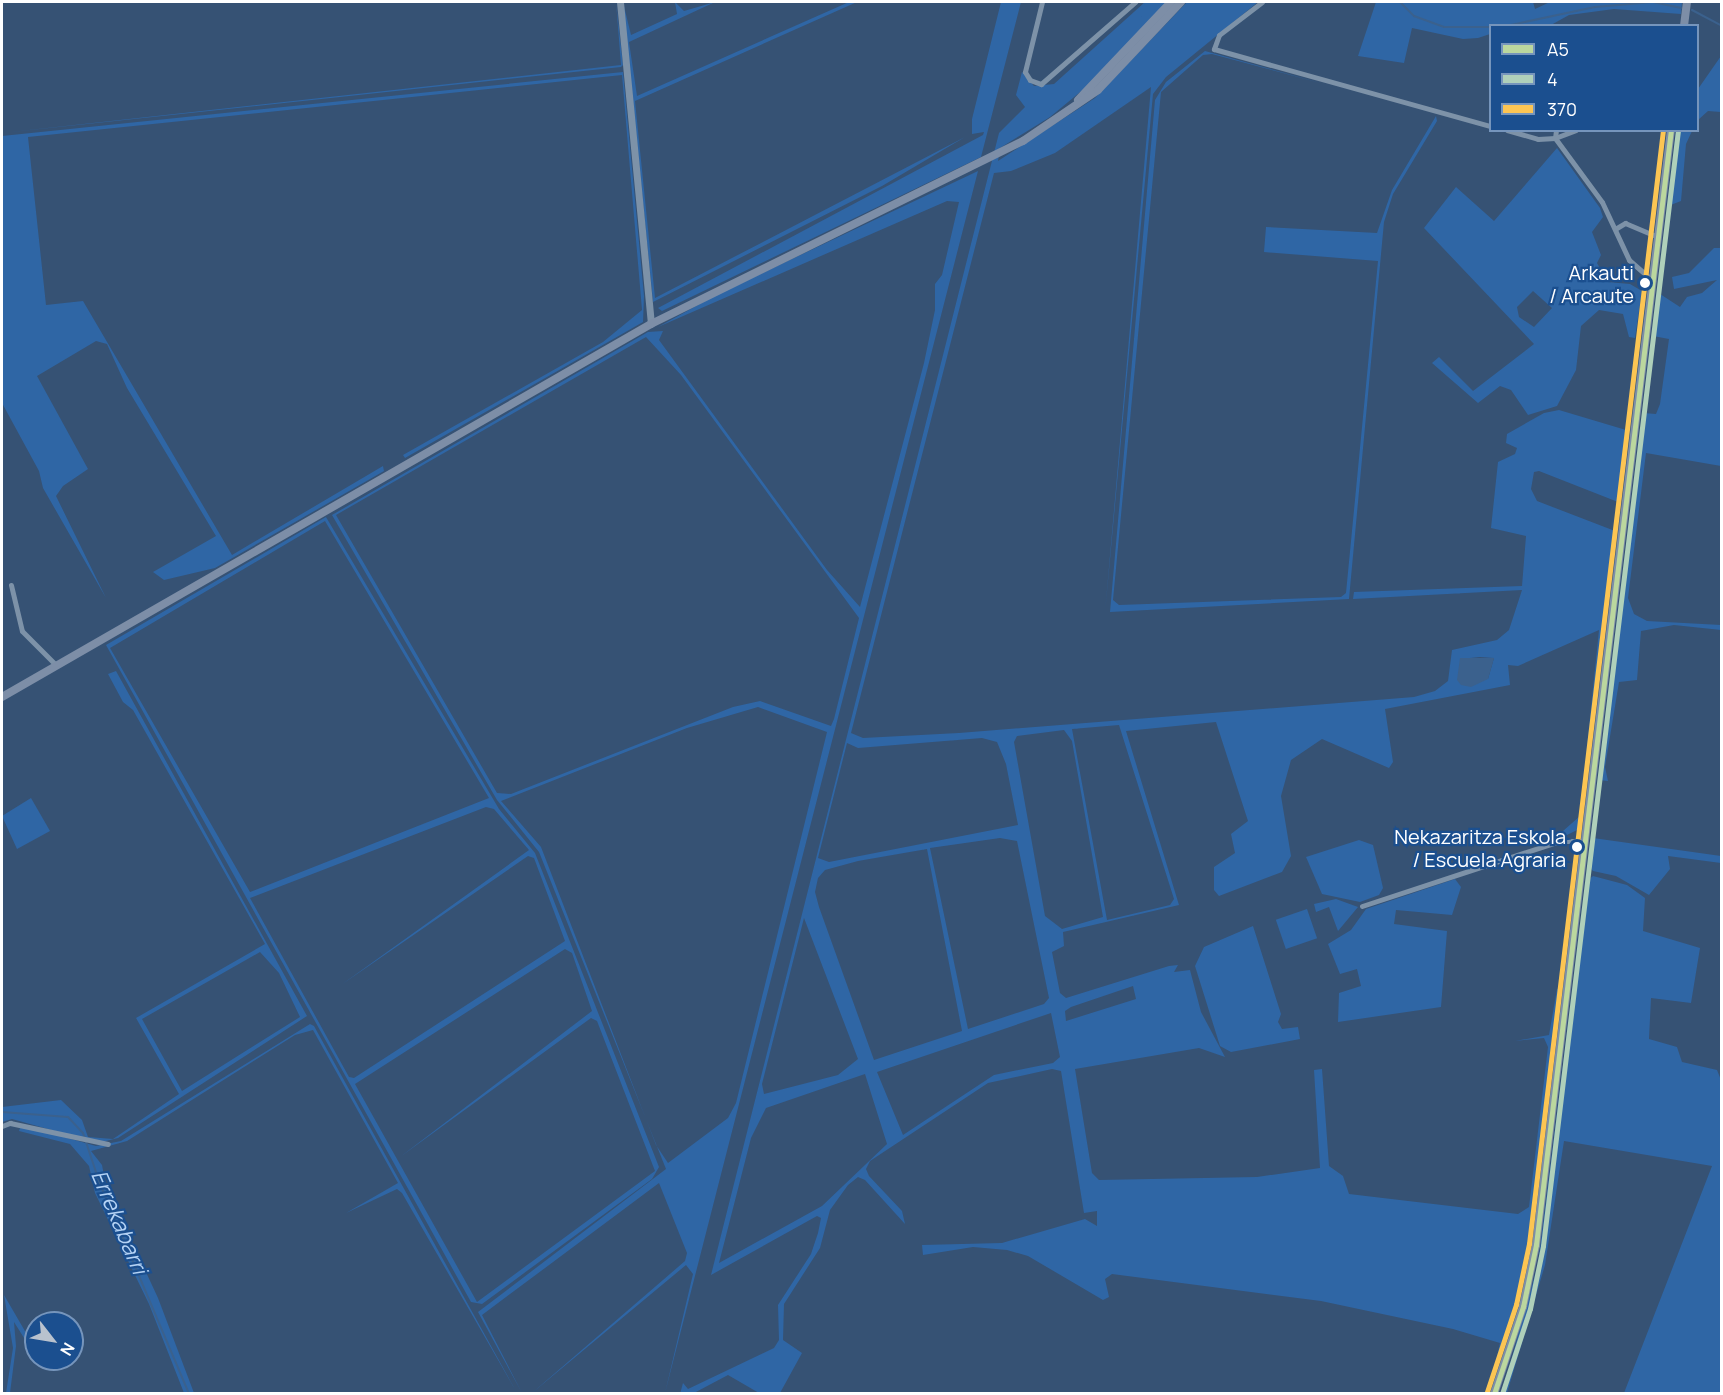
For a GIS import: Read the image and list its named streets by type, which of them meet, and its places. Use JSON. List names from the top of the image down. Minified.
{"water":["Errekabarri"],"places":["Arkauti / Arcaute","Nekazaritza Eskola / Escuela Agraria"],"lines":["transit line A5","transit line 4","transit line 370"],"legend":["A5","4","370"],"north":"bottom right"}
